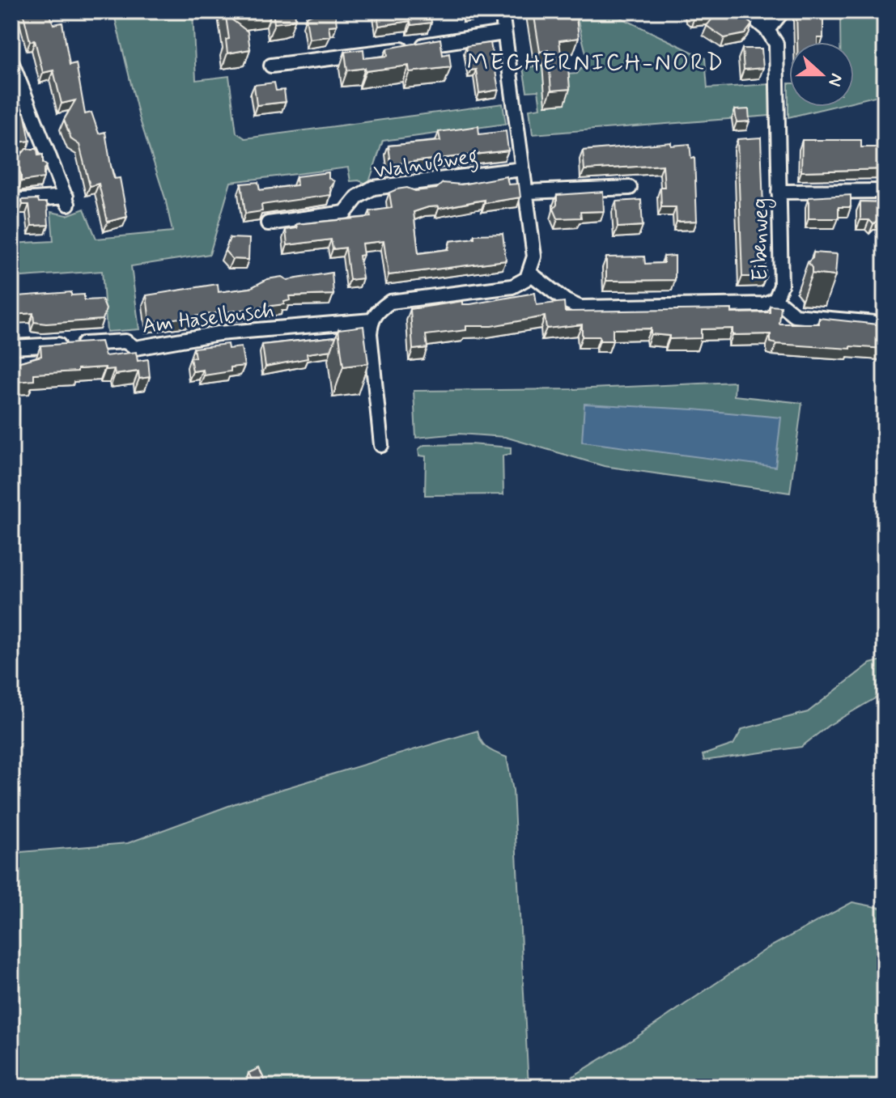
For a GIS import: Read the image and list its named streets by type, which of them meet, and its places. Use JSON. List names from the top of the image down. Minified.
{"streets":{"street":["Walnußweg","Eibenweg","Am Haselbusch"]},"districts":["MECHERNICH-NORD"],"north":"right"}
